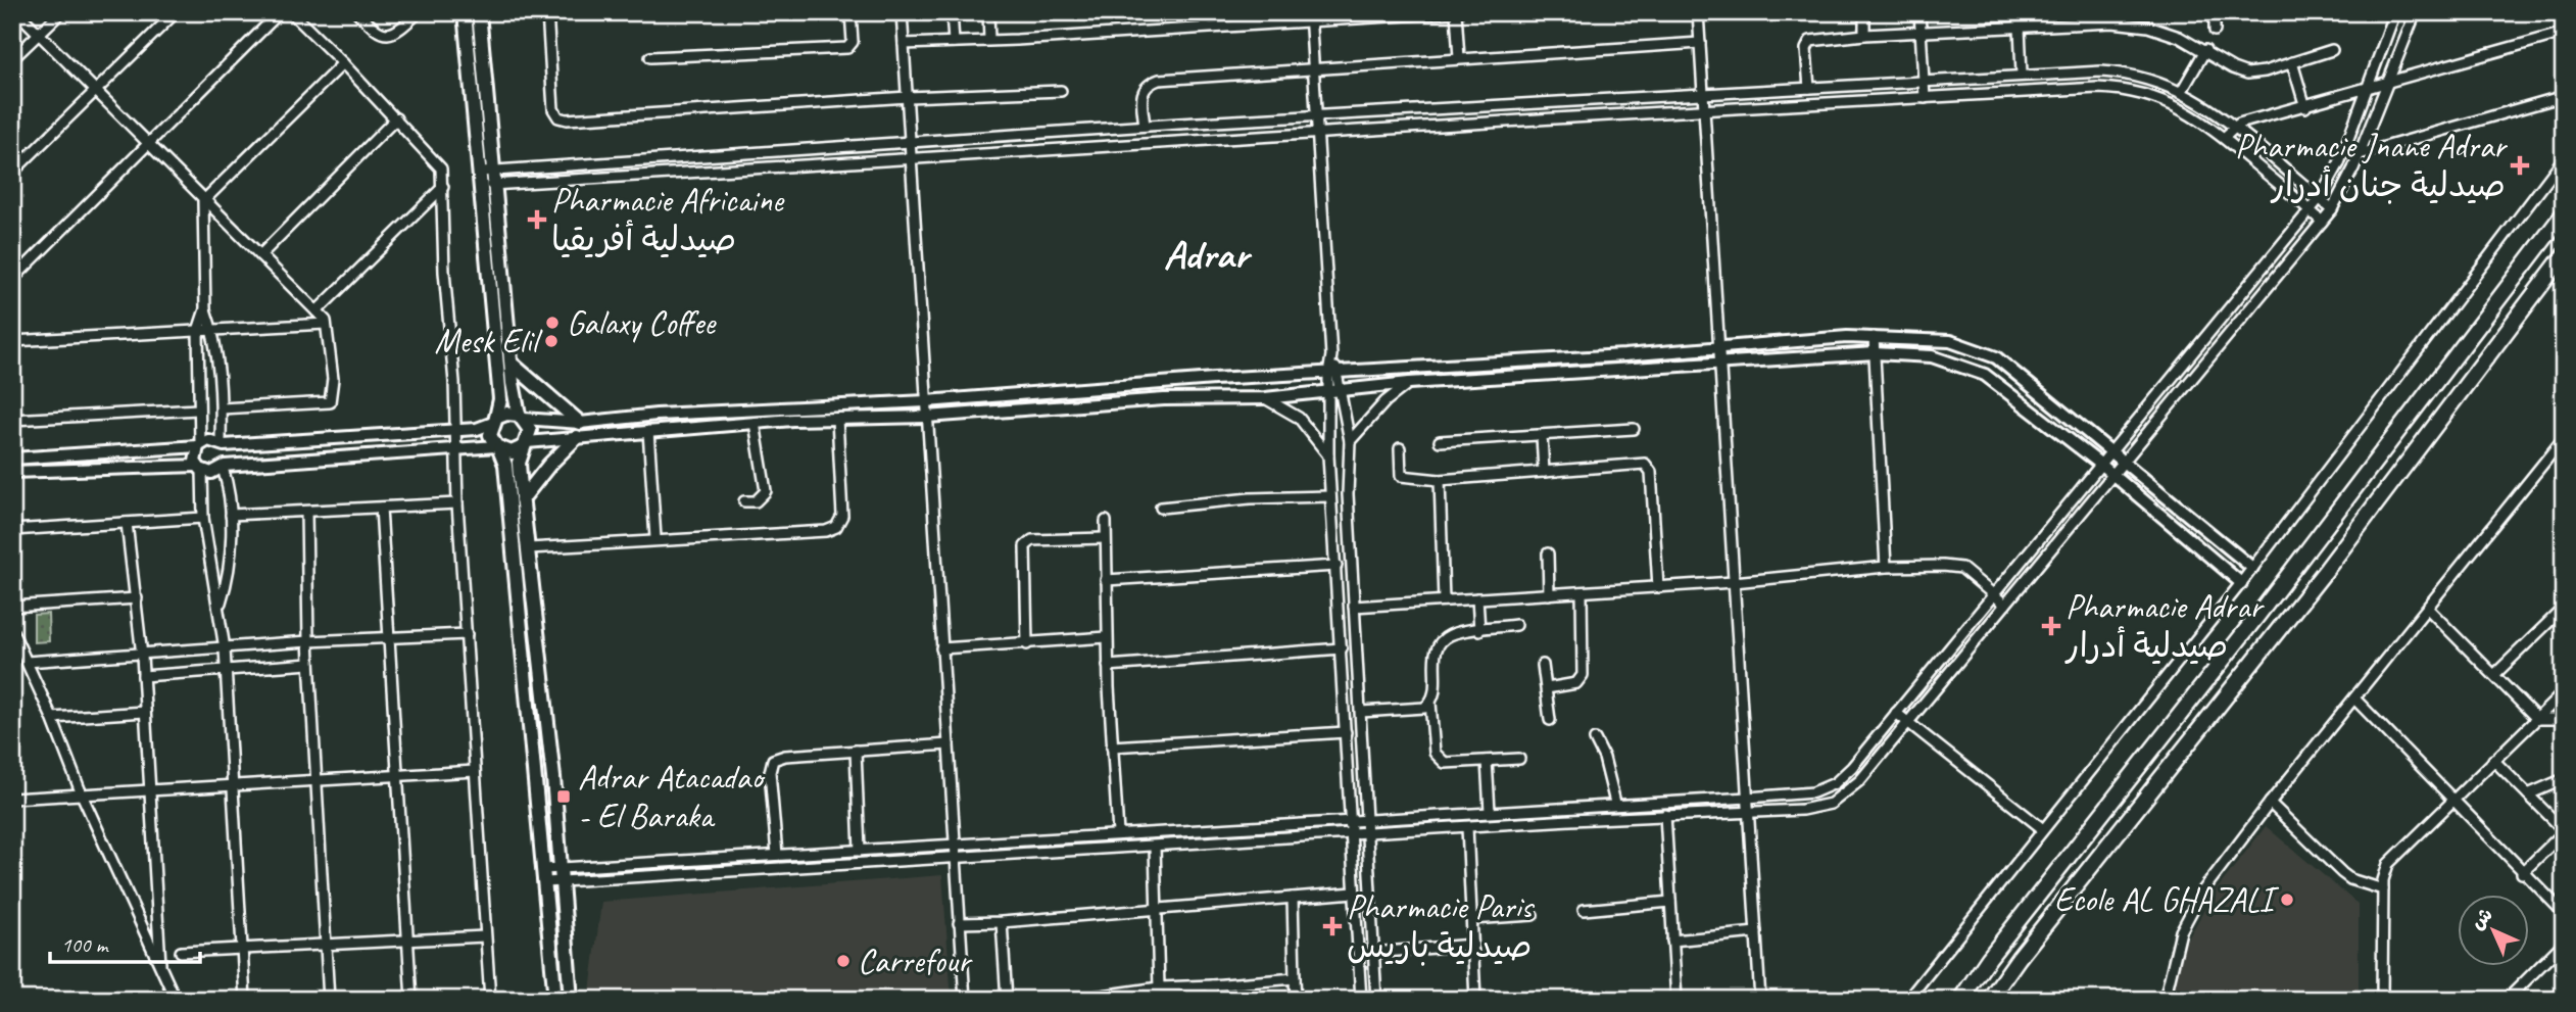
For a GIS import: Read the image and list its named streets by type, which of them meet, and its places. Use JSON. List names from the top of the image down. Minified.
{"districts":["Adrar"],"places":{"health":["Pharmacie Jnane Adrar صيدلية جنان أدرار","Pharmacie Africaine صيدلية أفريقيا","Pharmacie Adrar صيدلية أدرار","Pharmacie Paris صيدلية باريس"],"other":["Galaxy Coffee","Mesk Elil","Ecole AL GHAZALI","Carrefour"],"transit":["Adrar Atacadao - El Baraka"]},"scale_bar":"100 m","north":"top left"}
